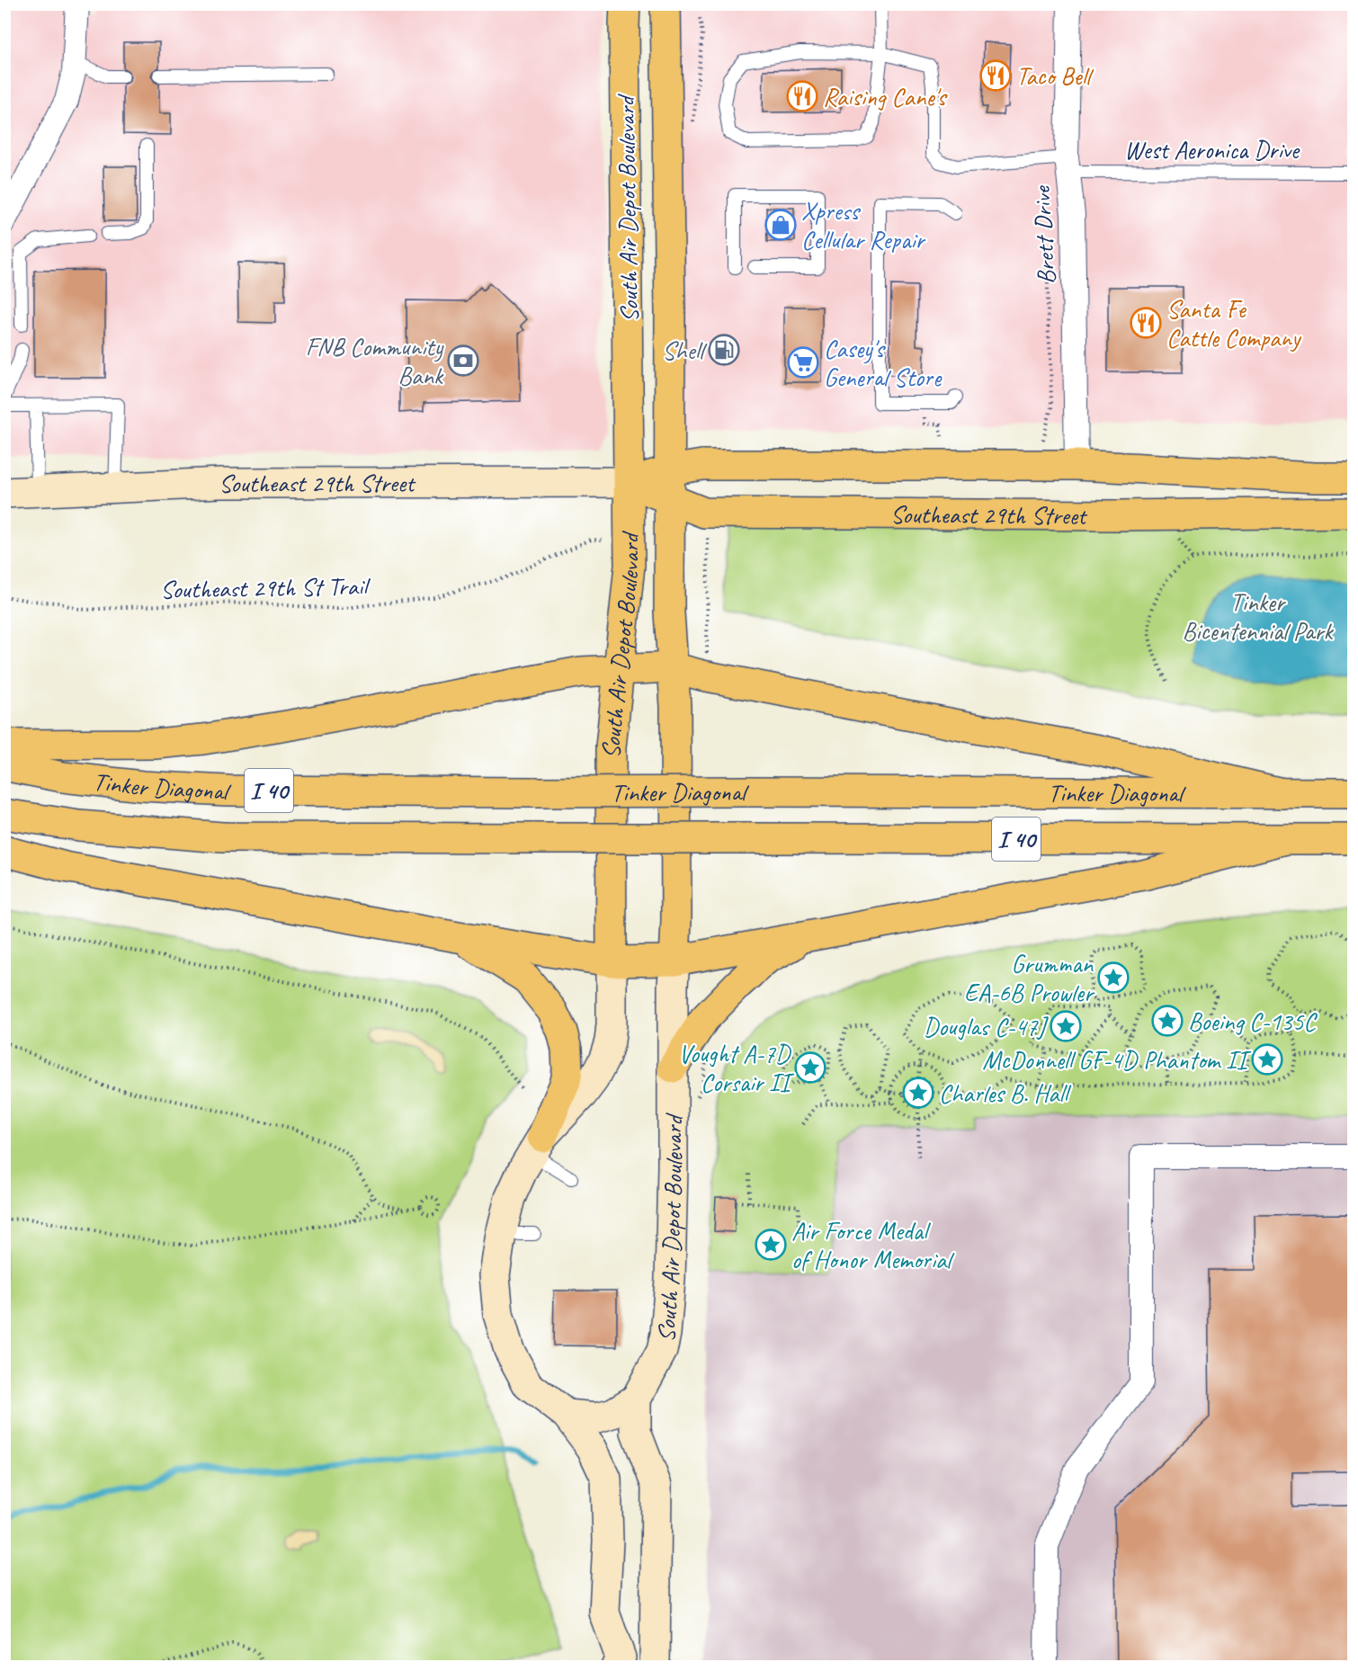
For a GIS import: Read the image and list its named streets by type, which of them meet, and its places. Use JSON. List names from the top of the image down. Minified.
{"streets":{"main road":["South Air Depot Boulevard","Southeast 29th Street","Tinker Diagonal","I 40"],"street":["Brett Drive"],"lane":["West Aeronica Drive"],"path":["Southeast 29th St Trail"]},"crossings":[["West Aeronica Drive","Brett Drive"],["South Air Depot Boulevard","Southeast 29th Street"],["South Air Depot Boulevard","Southeast 29th St Trail"],["Brett Drive","Southeast 29th Street"]],"parks":["Tinker Bicentennial Park"],"places":{"restaurant":["Taco Bell","Raising Cane's","Santa Fe Cattle Company"],"shop":["Xpress Cellular Repair"],"fuel station":["Shell"],"bank":["FNB Community Bank"],"supermarket":["Casey's General Store"],"place":["Grumman EA-6B Prowler","Boeing C-135C","Douglas C-47J","McDonnell GF-4D Phantom II","Vought A-7D Corsair II","Charles B. Hall","Air Force Medal of Honor Memorial"]}}
